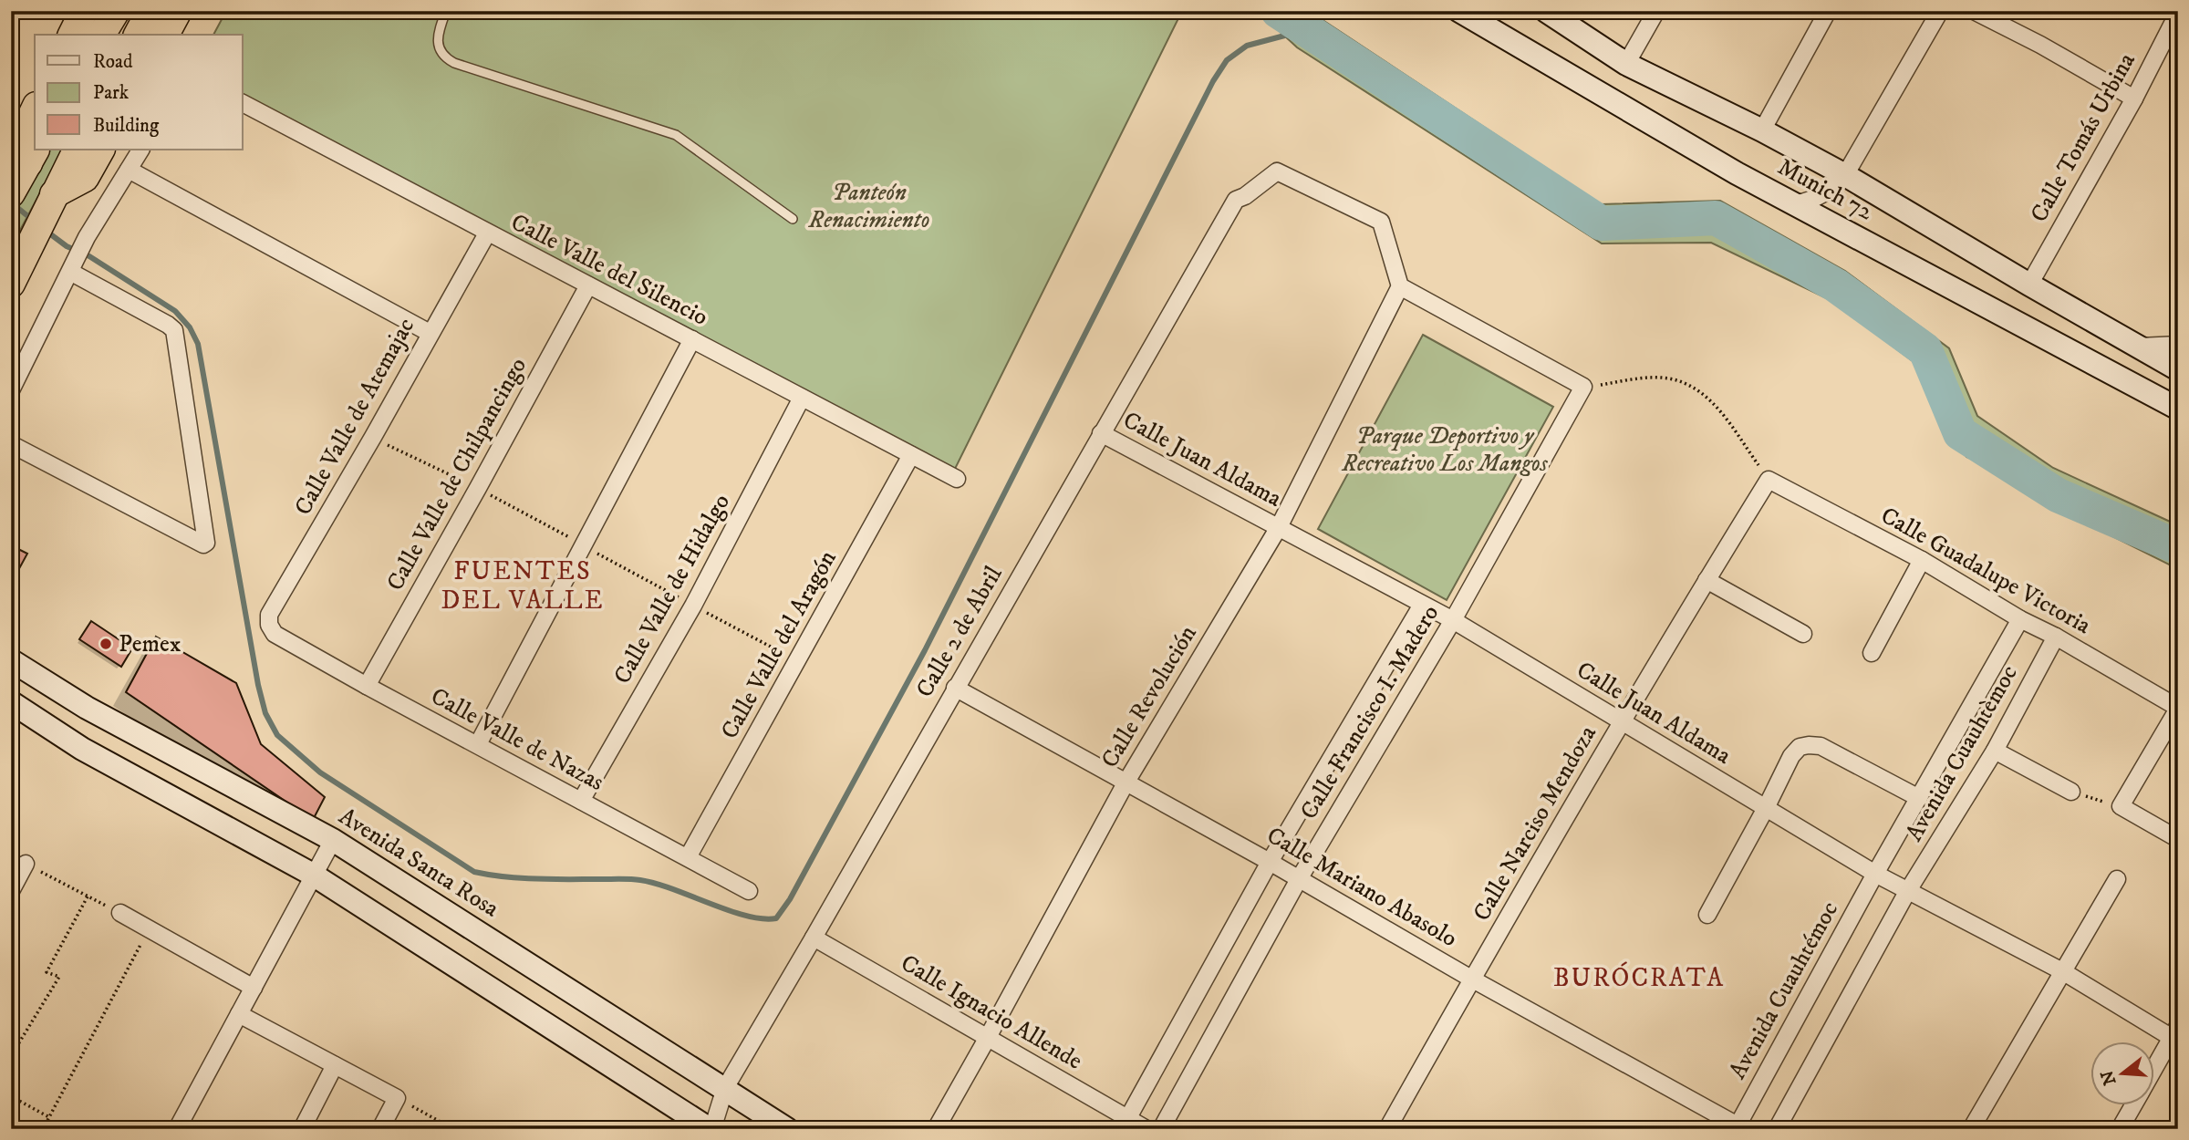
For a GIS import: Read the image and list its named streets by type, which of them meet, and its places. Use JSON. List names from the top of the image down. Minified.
{"streets":{"main road":["Munich 72","Avenida Santa Rosa"],"street":["Calle Tomás Urbina","Calle Valle del Silencio","Calle Valle de Atemajac","Calle Juan Aldama","Calle Valle de Chilpancingo","Calle Guadalupe Victoria","Calle Valle de Hidalgo","Calle 2 de Abril","Calle Valle del Aragón","Calle Revolución","Calle Francisco I. Madero","Calle Valle de Nazas","Avenida Cuauhtèmoc","Calle Narciso Mendoza","Calle Mariano Abasolo","Avenida Cuauhtémoc","Calle Ignacio Allende"]},"crossings":[["Calle Tomás Urbina","Munich 72"],["Calle Valle del Silencio","Calle Valle de Atemajac"],["Calle Valle del Silencio","Calle Valle de Chilpancingo"],["Calle Valle del Silencio","Calle Valle de Hidalgo"],["Calle Valle del Silencio","Calle Valle del Aragón"],["Calle Valle de Atemajac","Calle Valle de Nazas"],["Calle Juan Aldama","Calle 2 de Abril"],["Calle Juan Aldama","Calle Revolución"],["Calle Juan Aldama","Calle Francisco I. Madero"],["Calle Juan Aldama","Avenida Cuauhtèmoc"],["Calle Juan Aldama","Calle Narciso Mendoza"],["Calle Juan Aldama","Avenida Cuauhtémoc"],["Calle Valle de Chilpancingo","Calle Valle de Nazas"],["Calle Guadalupe Victoria","Avenida Cuauhtèmoc"],["Calle Guadalupe Victoria","Calle Narciso Mendoza"],["Calle Valle de Hidalgo","Calle Valle de Nazas"],["Calle 2 de Abril","Calle Revolución"],["Calle 2 de Abril","Avenida Santa Rosa"],["Calle 2 de Abril","Calle Mariano Abasolo"],["Calle 2 de Abril","Calle Ignacio Allende"],["Calle Valle del Aragón","Calle Valle de Nazas"],["Calle Revolución","Calle Mariano Abasolo"],["Calle Revolución","Calle Ignacio Allende"],["Calle Francisco I. Madero","Calle Mariano Abasolo"],["Calle Francisco I. Madero","Calle Ignacio Allende"],["Avenida Cuauhtèmoc","Avenida Cuauhtémoc"],["Calle Narciso Mendoza","Calle Mariano Abasolo"],["Calle Mariano Abasolo","Avenida Cuauhtémoc"]],"districts":["FUENTES DEL VALLE","BURÓCRATA"],"parks":["Panteón Renacimiento","Parque Deportivo y Recreativo Los Mangos"],"places":["Pemex"],"legend":["Road","Park","Building"],"north":"left"}
